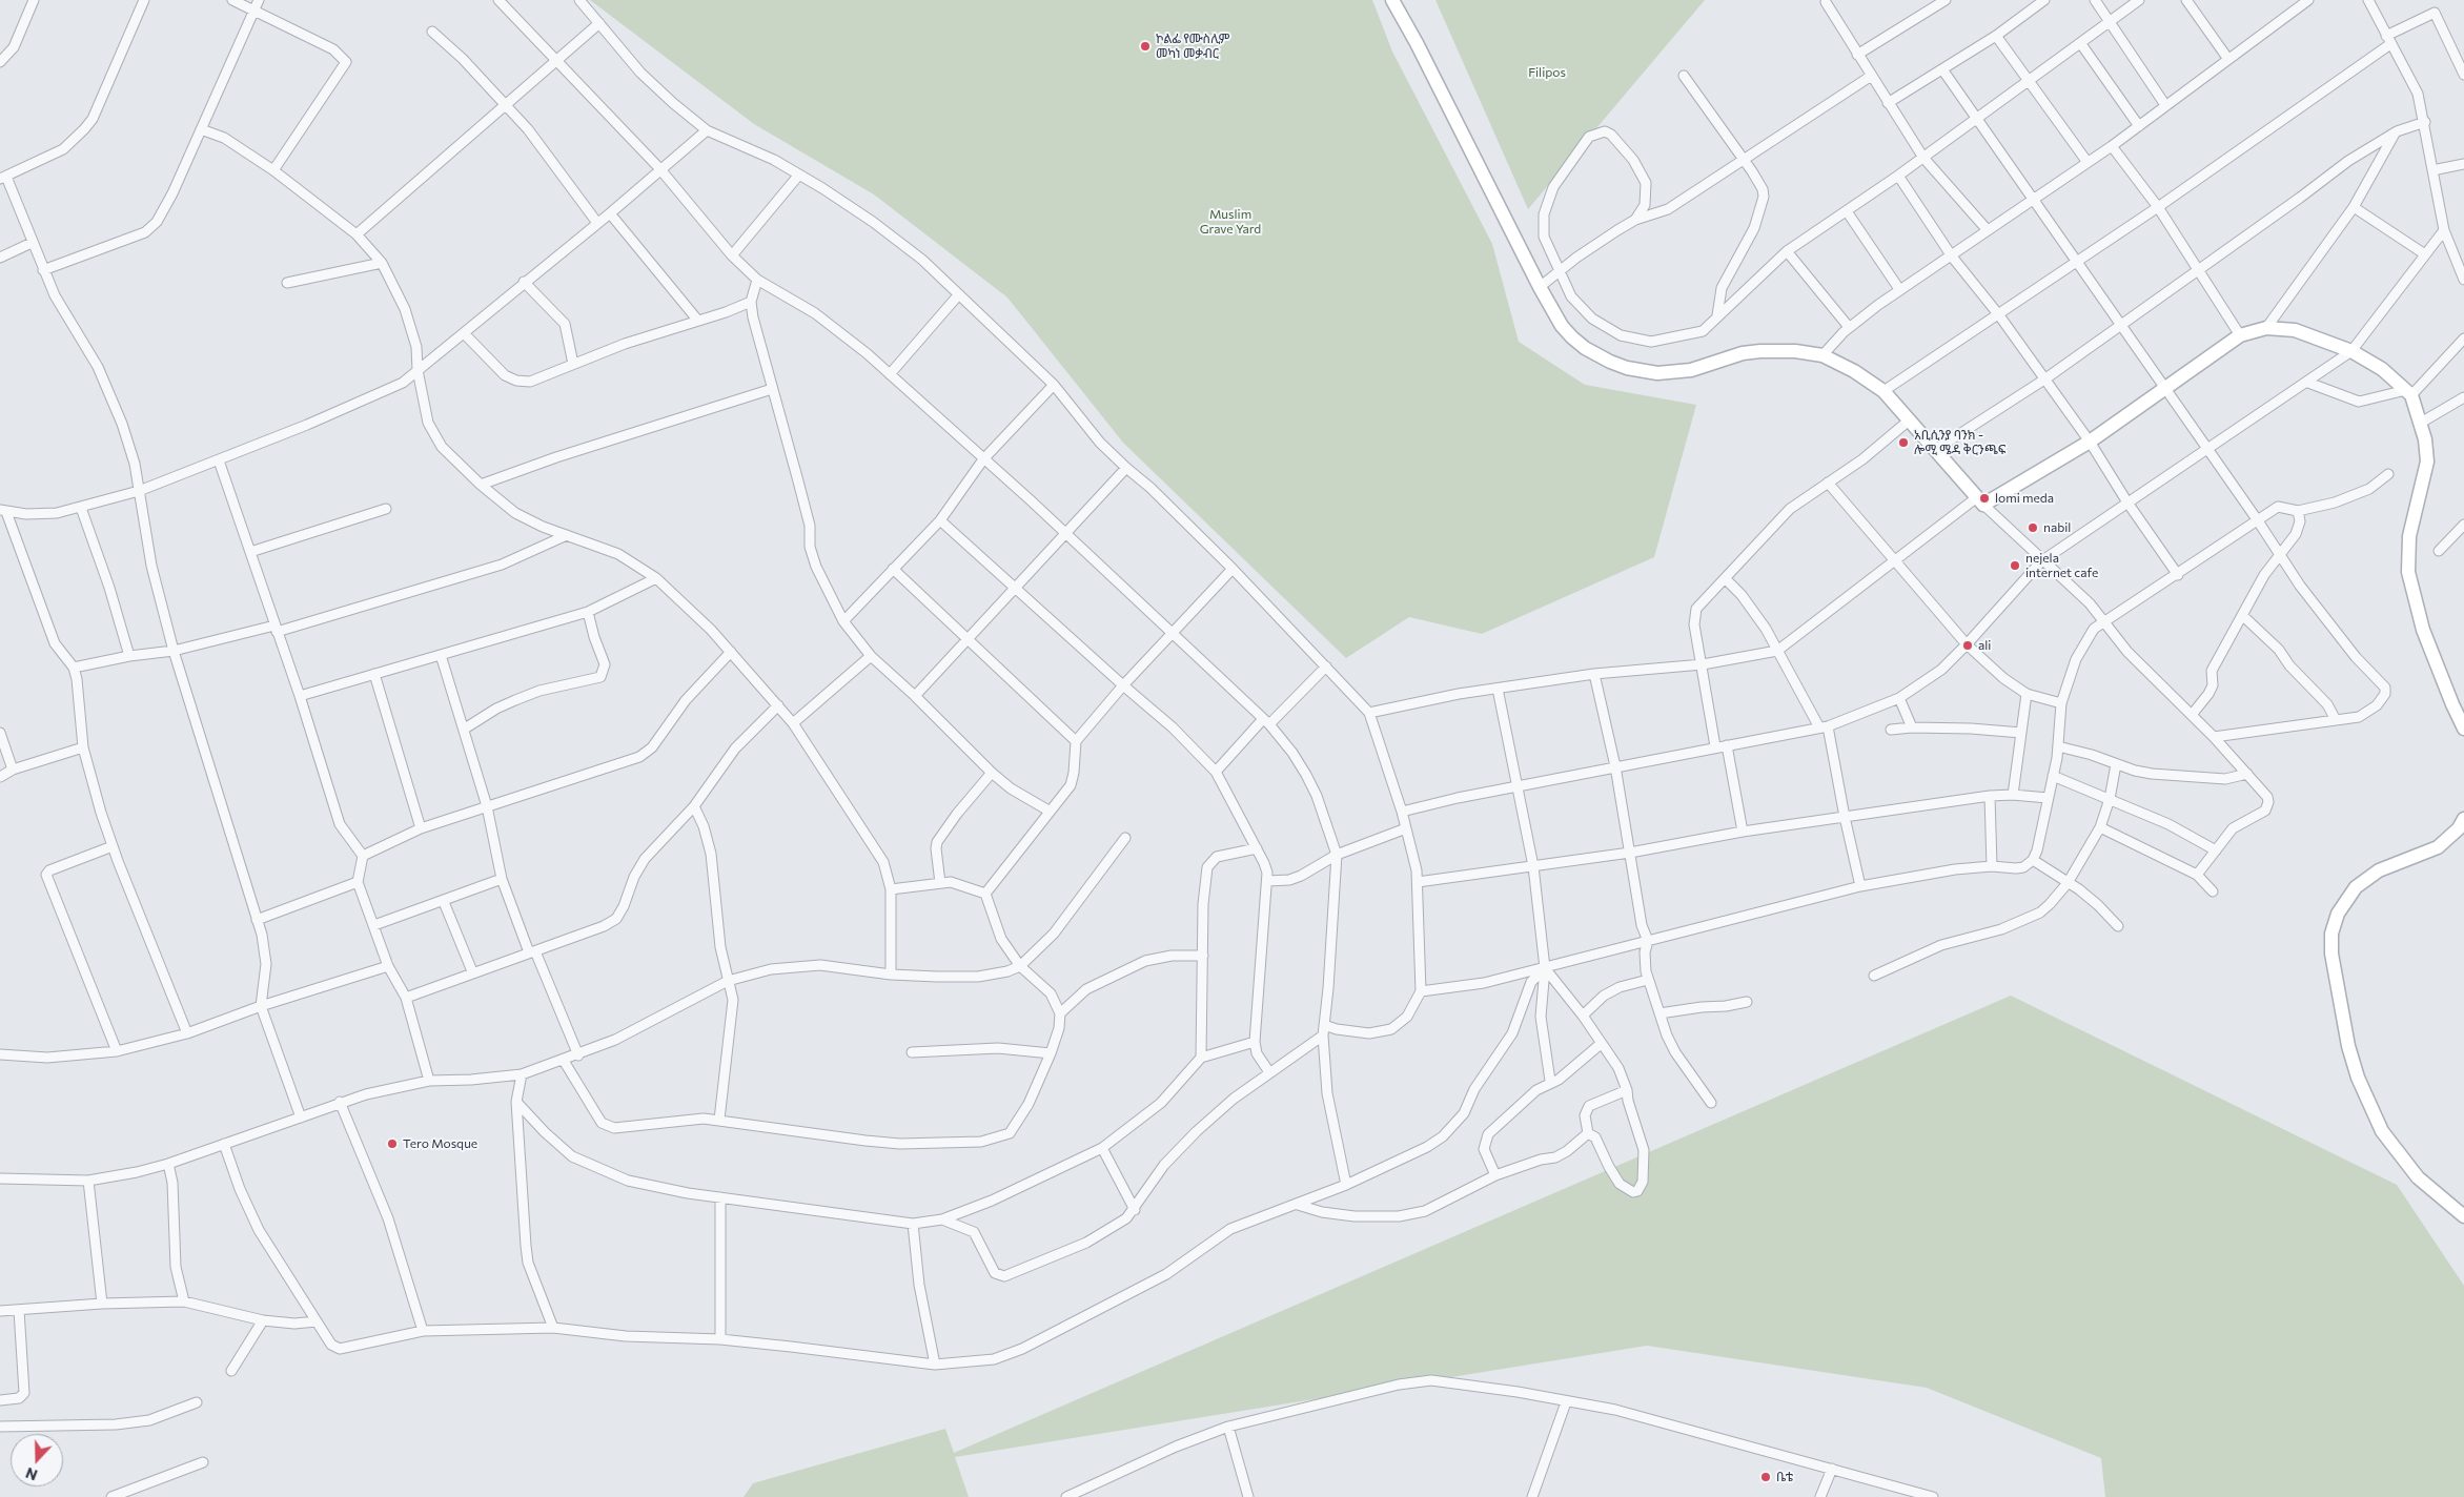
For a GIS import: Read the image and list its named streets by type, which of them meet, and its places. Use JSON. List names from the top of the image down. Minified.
{"parks":["Filipos","Muslim Grave Yard"],"places":["ኮልፌ የሙስሊም መካነ መቃብር","አቢሲንያ ባንክ - ሎሚ ሜዳ ቅርንጫፍ","lomi meda","nabil","nejela internet cafe","ali","Tero Mosque","ቤቴ"],"north":"bottom"}
